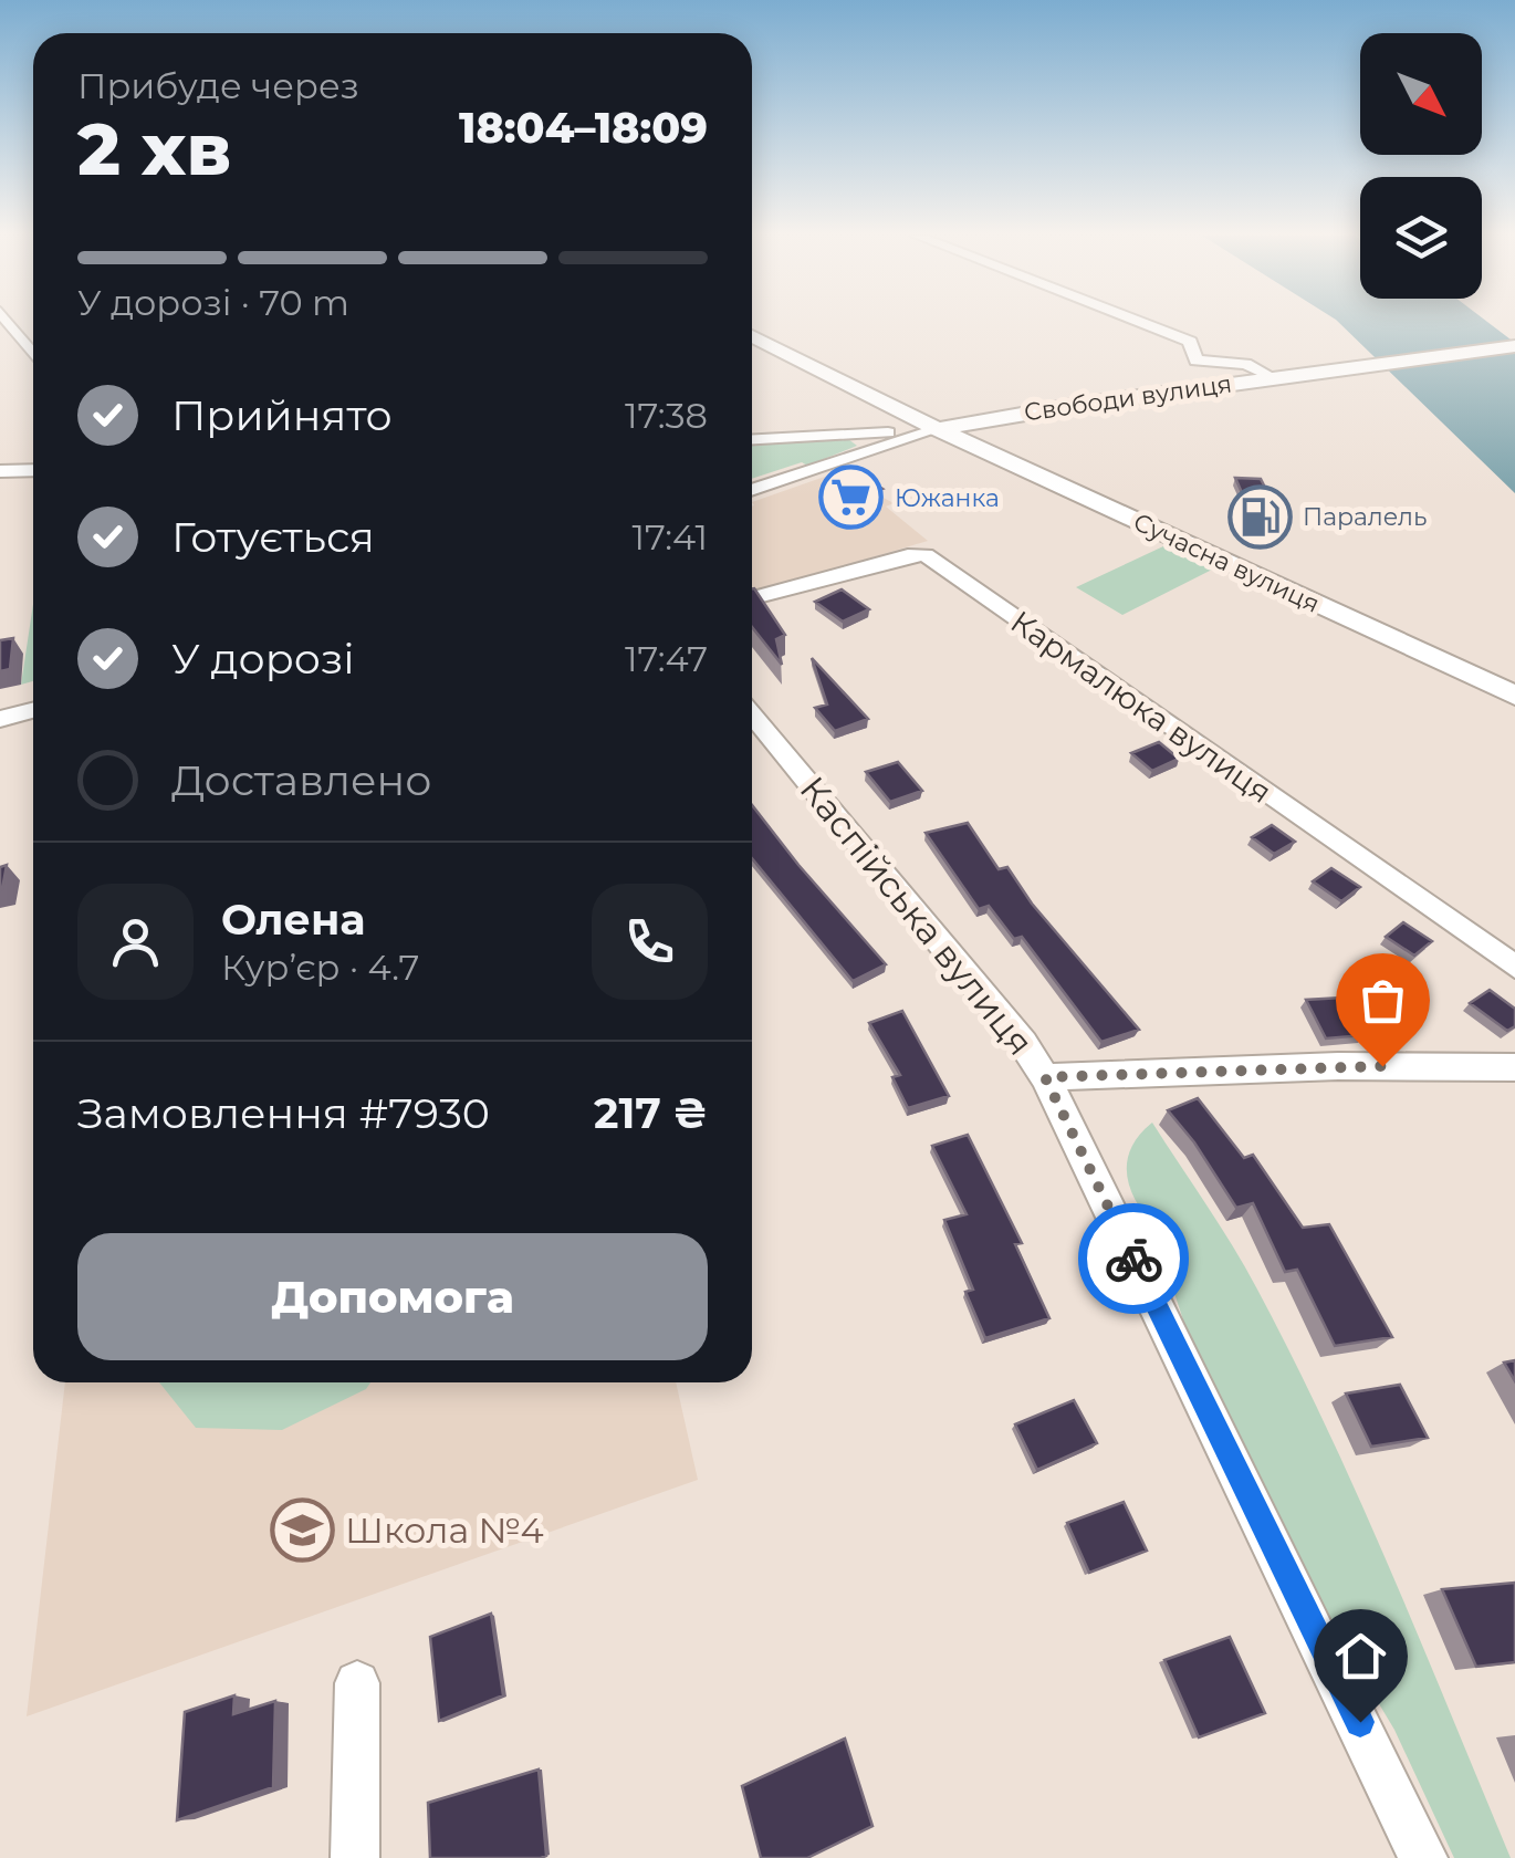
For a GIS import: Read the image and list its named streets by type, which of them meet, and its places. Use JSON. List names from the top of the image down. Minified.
{"streets":{"main road":["Свободи вулиця","Сучасна вулиця"],"street":["Кармалюка вулиця","Каспійська вулиця"]},"crossings":[["Свободи вулиця","Сучасна вулиця"]],"places":{"supermarket":["Южанка"],"fuel station":["Паралель"],"school or university":["Школа №4"]},"north":"bottom right","page":{"heading":["2 хв","Прибуде через","18:04–18:09"],"panel":["Олена","Кур’єр · 4.7","Замовлення #7930","217 ₴"],"bar":"У дорозі · 70 m","list":[["Прийнято","17:38"],["Готується","17:41"],["У дорозі","17:47"],"Доставлено"],"buttons":"Допомога"}}
